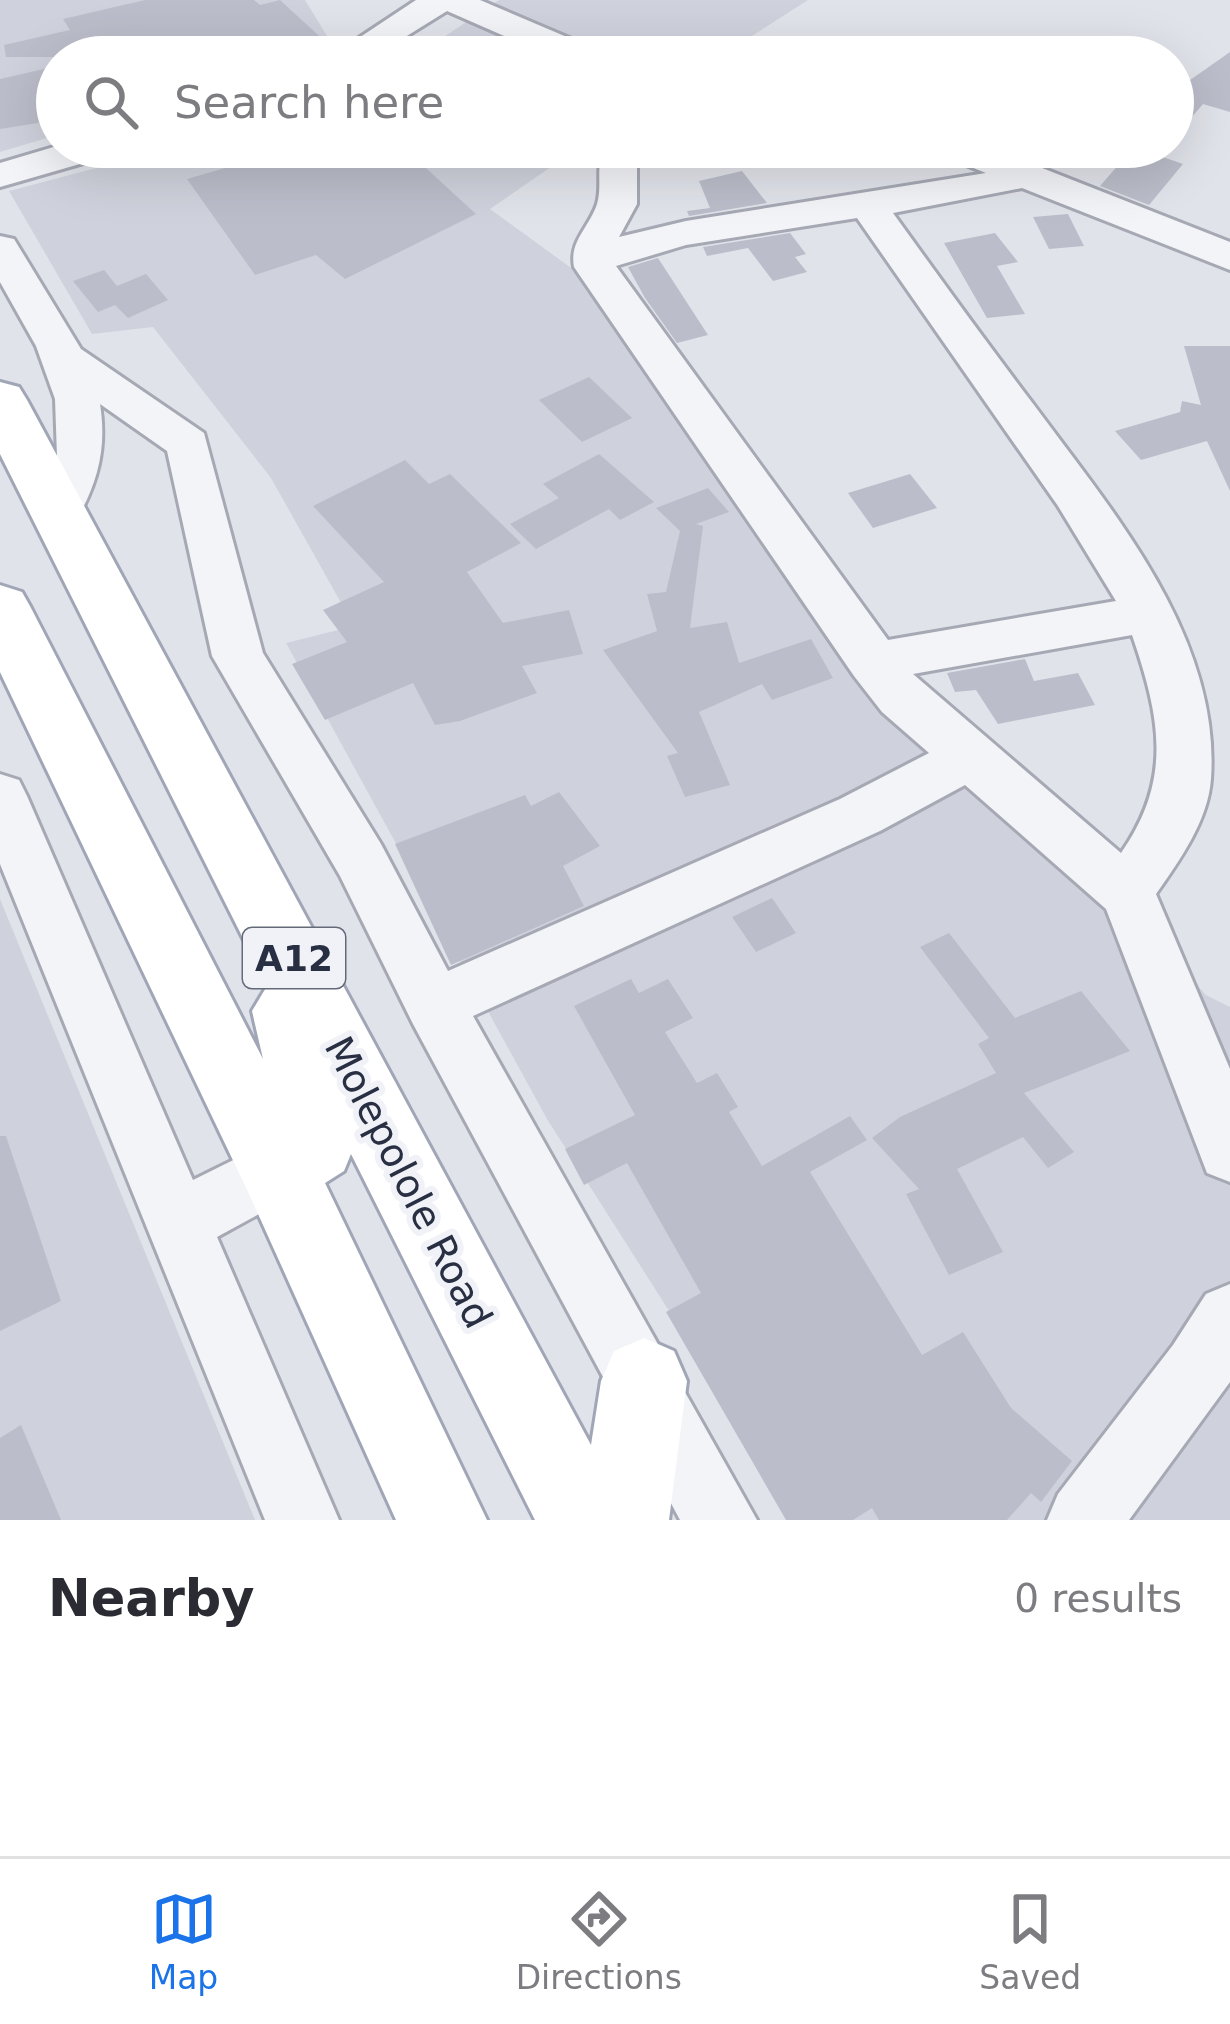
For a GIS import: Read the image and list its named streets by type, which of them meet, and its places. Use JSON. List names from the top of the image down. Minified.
{"streets":{"main road":["A12","Molepolole Road"]},"page":{"search":"Search here","heading":["Nearby","0 results"],"nav":["Map","Directions","Saved"]}}
